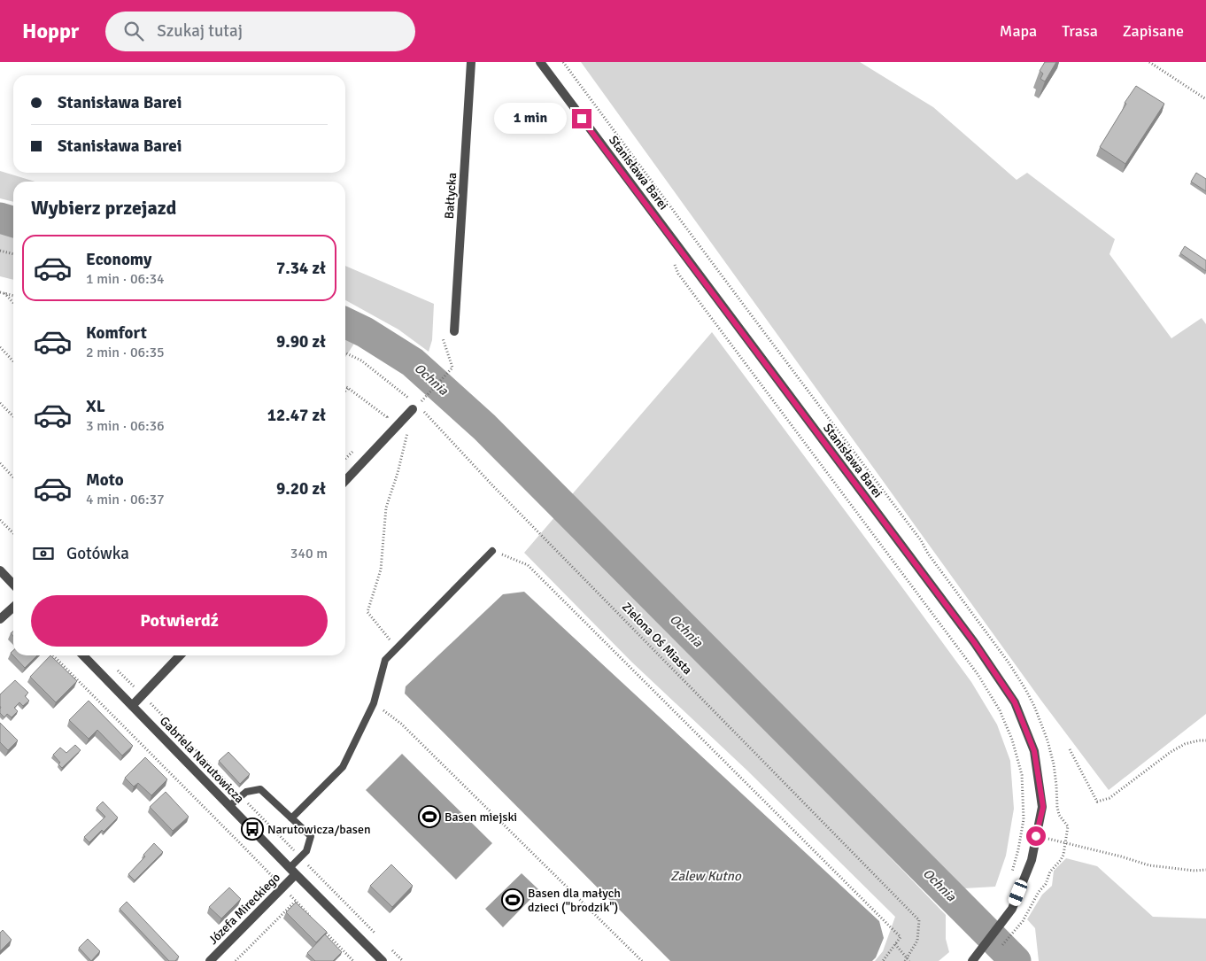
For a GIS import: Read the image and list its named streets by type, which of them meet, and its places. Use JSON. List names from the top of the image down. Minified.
{"streets":{"street":["Stanisława Barei","Bałtycka","Gabriela Narutowicza","Józefa Mireckiego"],"path":["Zielona Oś Miasta"]},"crossings":[["Gabriela Narutowicza","Józefa Mireckiego"]],"water":["Ochnia","Zalew Kutno"],"places":{"sports":["Basen miejski","Basen dla małych dzieci (\"brodzik\")"],"bus stop":["Narutowicza/basen"]},"page":{"header":"Hoppr","search":"Szukaj tutaj","nav":["Mapa","Trasa","Zapisane"],"banner":["Stanisława Barei","Stanisława Barei"],"bubble":"1 min","heading":"Wybierz przejazd","list":[{"name":"Economy","note":"1 min · 06:34","value":"7.34 zł"},{"name":"Komfort","note":"2 min · 06:35","value":"9.90 zł"},{"name":"XL","note":"3 min · 06:36","value":"12.47 zł"},{"name":"Moto","note":"4 min · 06:37","value":"9.20 zł"}],"pay":["Gotówka","340 m"],"buttons":"Potwierdź"}}
